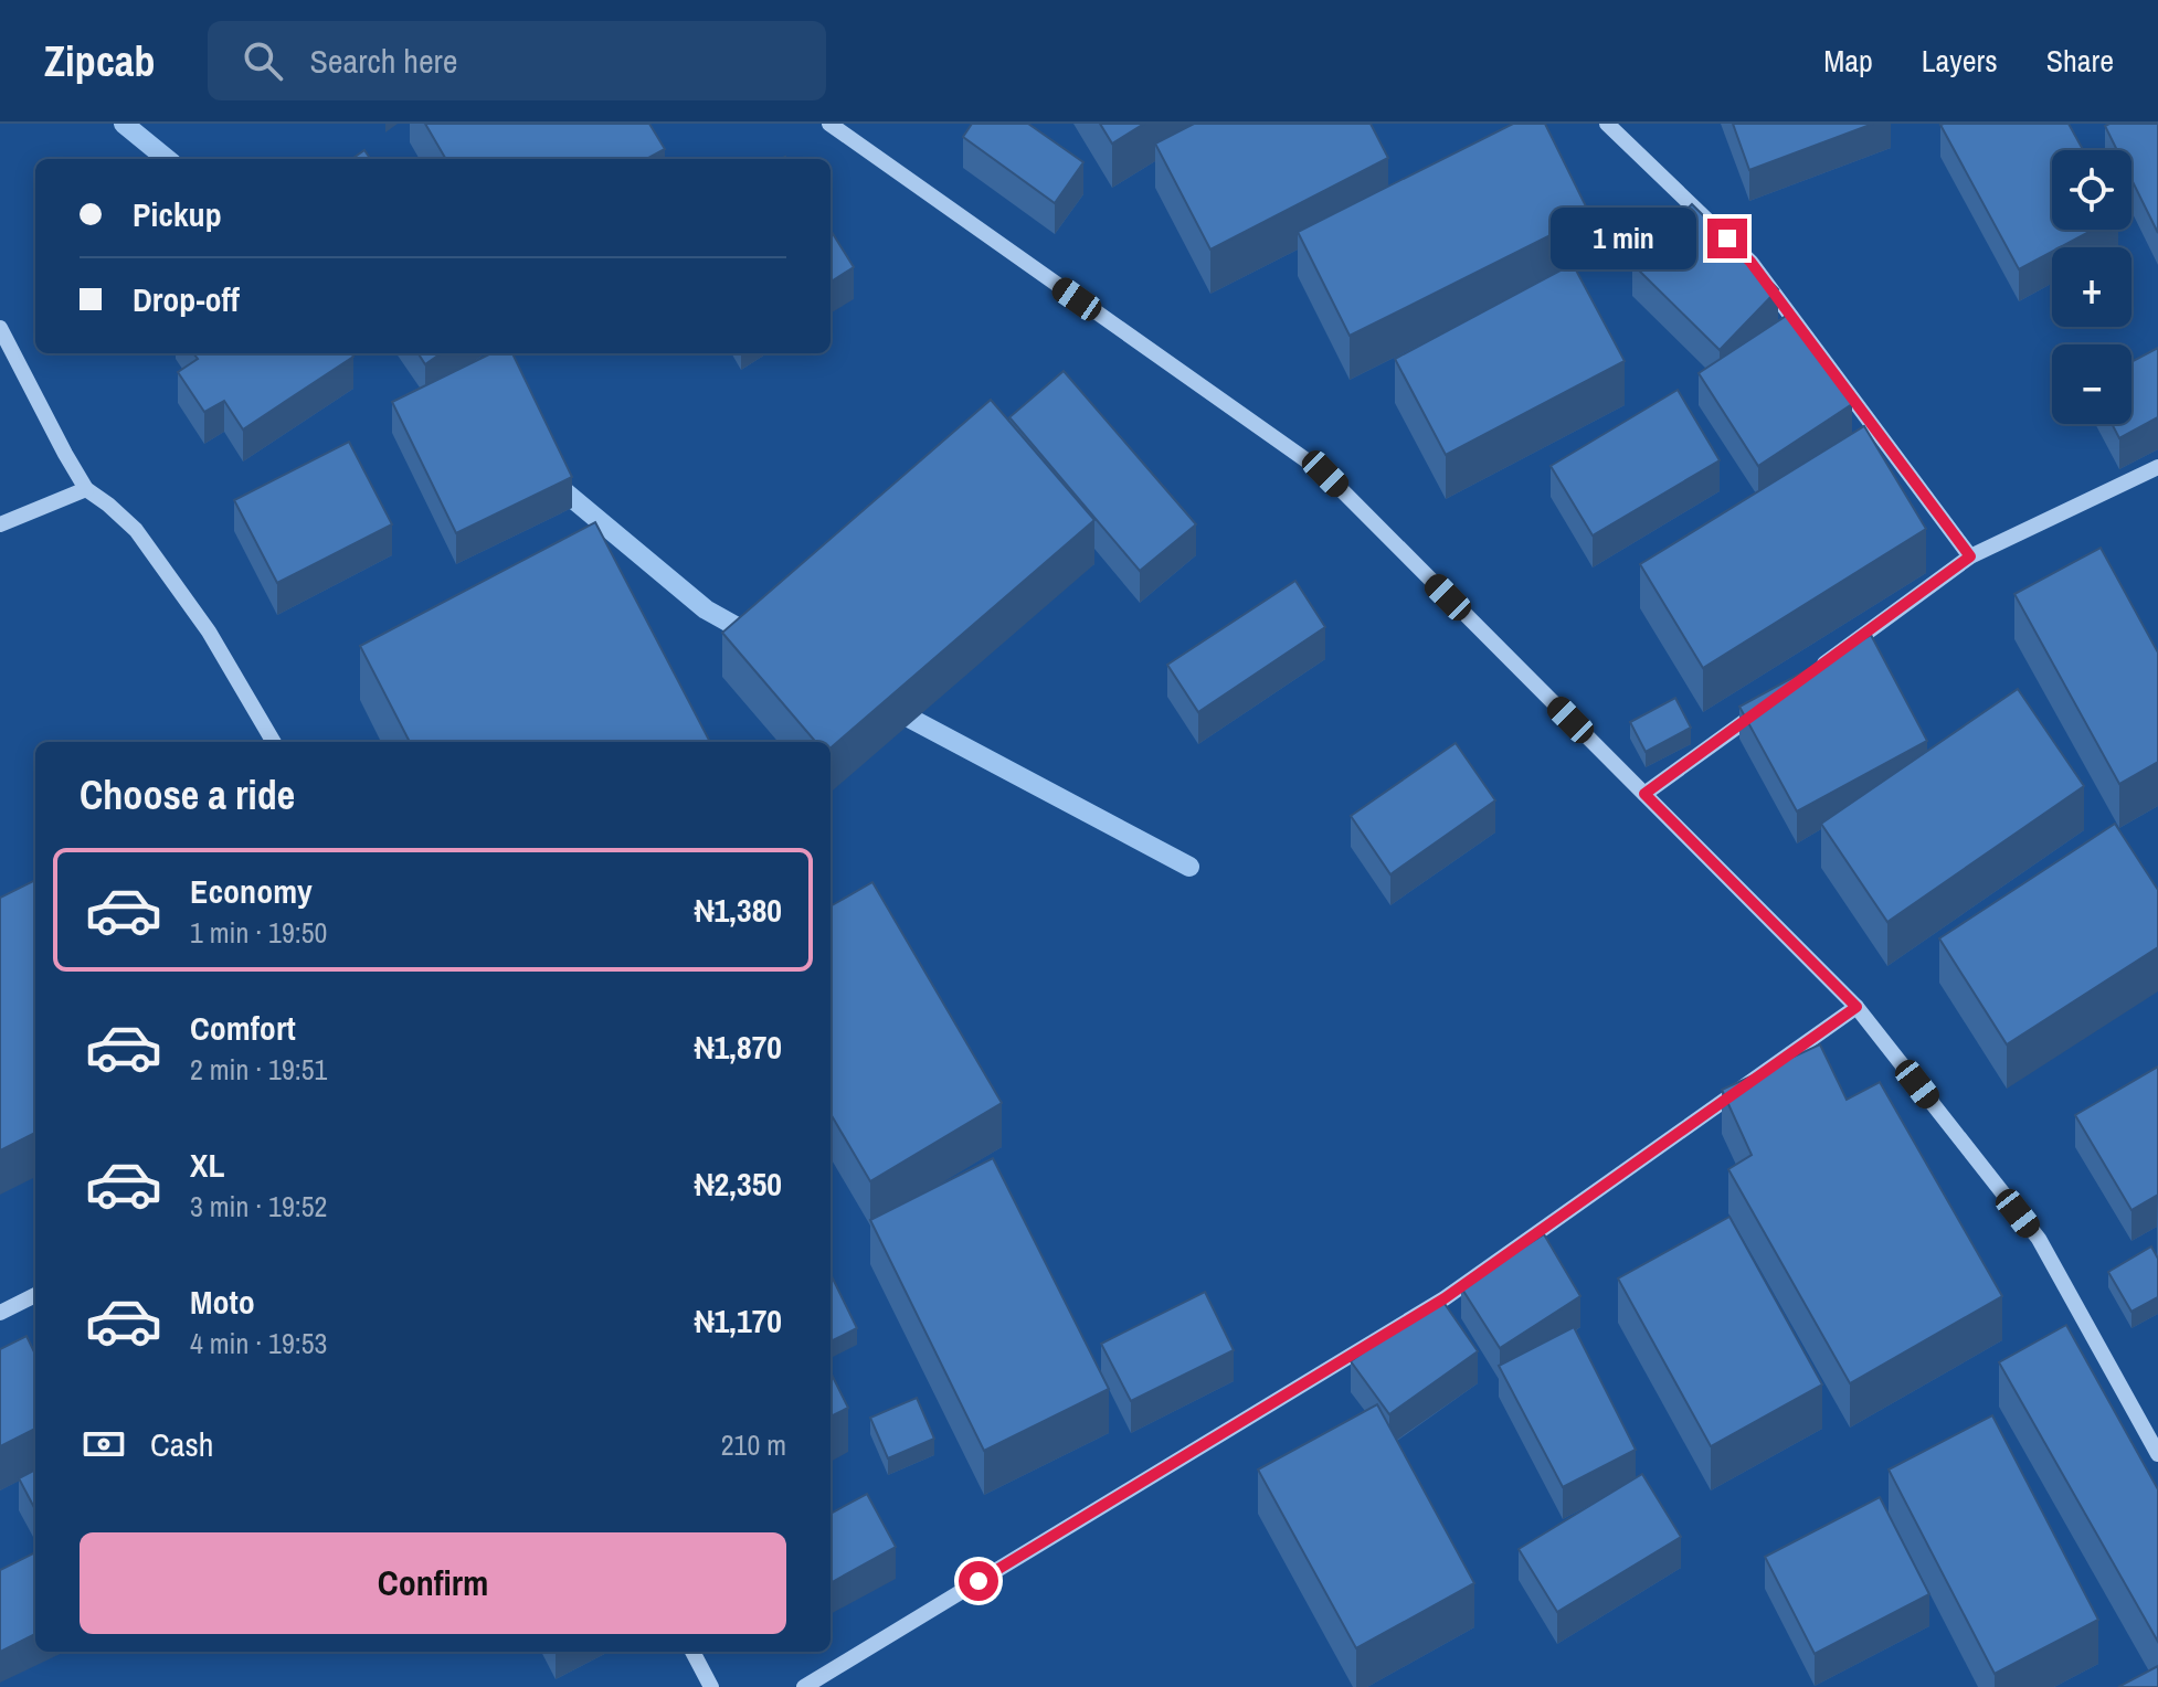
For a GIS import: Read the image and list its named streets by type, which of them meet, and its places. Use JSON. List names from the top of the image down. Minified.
{"page":{"header":"Zipcab","search":"Search here","nav":["Map","Layers","Share"],"map_buttons":["+","−"],"banner":["Pickup","Drop-off"],"bubble":"1 min","heading":"Choose a ride","list":[{"name":"Economy","note":"1 min · 19:50","value":"₦1,380"},{"name":"Comfort","note":"2 min · 19:51","value":"₦1,870"},{"name":"XL","note":"3 min · 19:52","value":"₦2,350"},{"name":"Moto","note":"4 min · 19:53","value":"₦1,170"}],"pay":["Cash","210 m"],"buttons":"Confirm"}}
